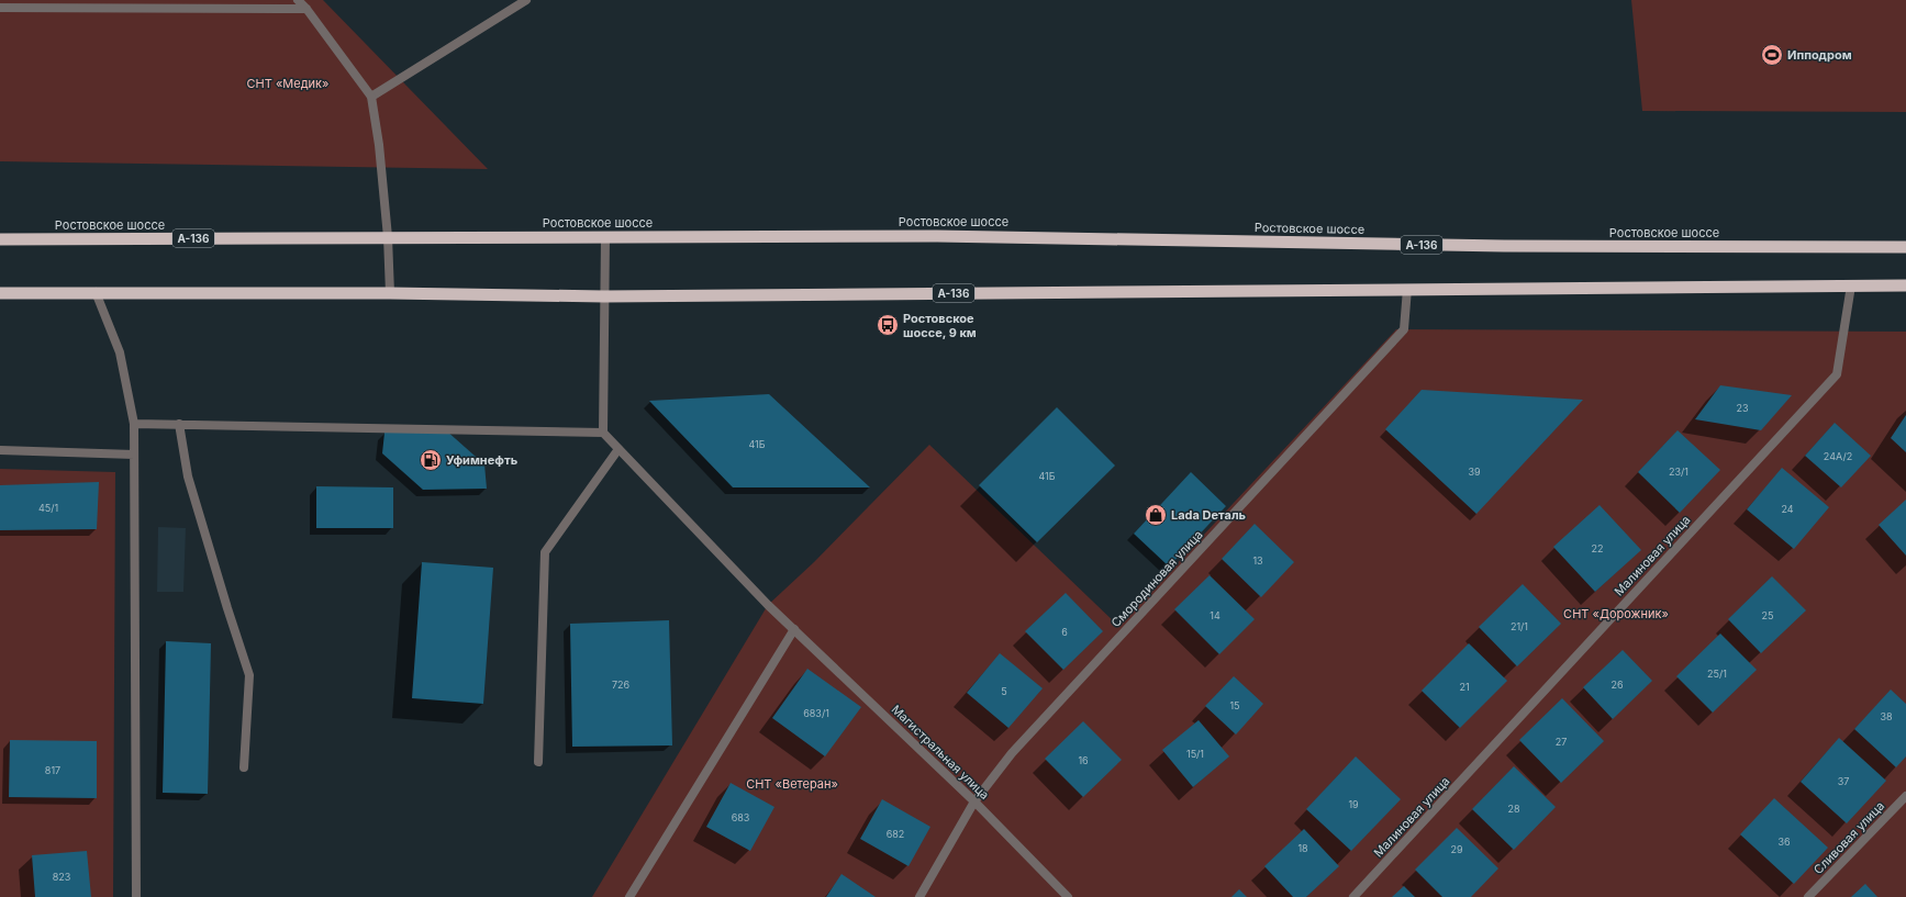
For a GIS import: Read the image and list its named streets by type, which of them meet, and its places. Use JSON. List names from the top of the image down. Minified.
{"streets":{"highway":["Ростовское шоссе","А-136"],"street":["Малиновая улица","Смородиновая улица","Магистральная улица","Сливовая улица"]},"crossings":[["А-136","Малиновая улица"],["А-136","Смородиновая улица"],["Смородиновая улица","Магистральная улица"]],"parks":["СНТ «Медик»","СНТ «Дорожник»","СНТ «Ветеран»"],"places":{"sports":["Ипподром"],"bus stop":["Ростовское шоссе, 9 км"],"fuel station":["Уфимнефть"],"shop":["Lada Dеталь"]},"house_numbers":["23","41Б","24А/2","39","23/1","41Б","45/1","24","22","13","14","25","21/1","6","25/1","726","26","21","5","15","683/1","38","27","15/1","16","817","37","19","28","683","682","36","18","29","823"]}
